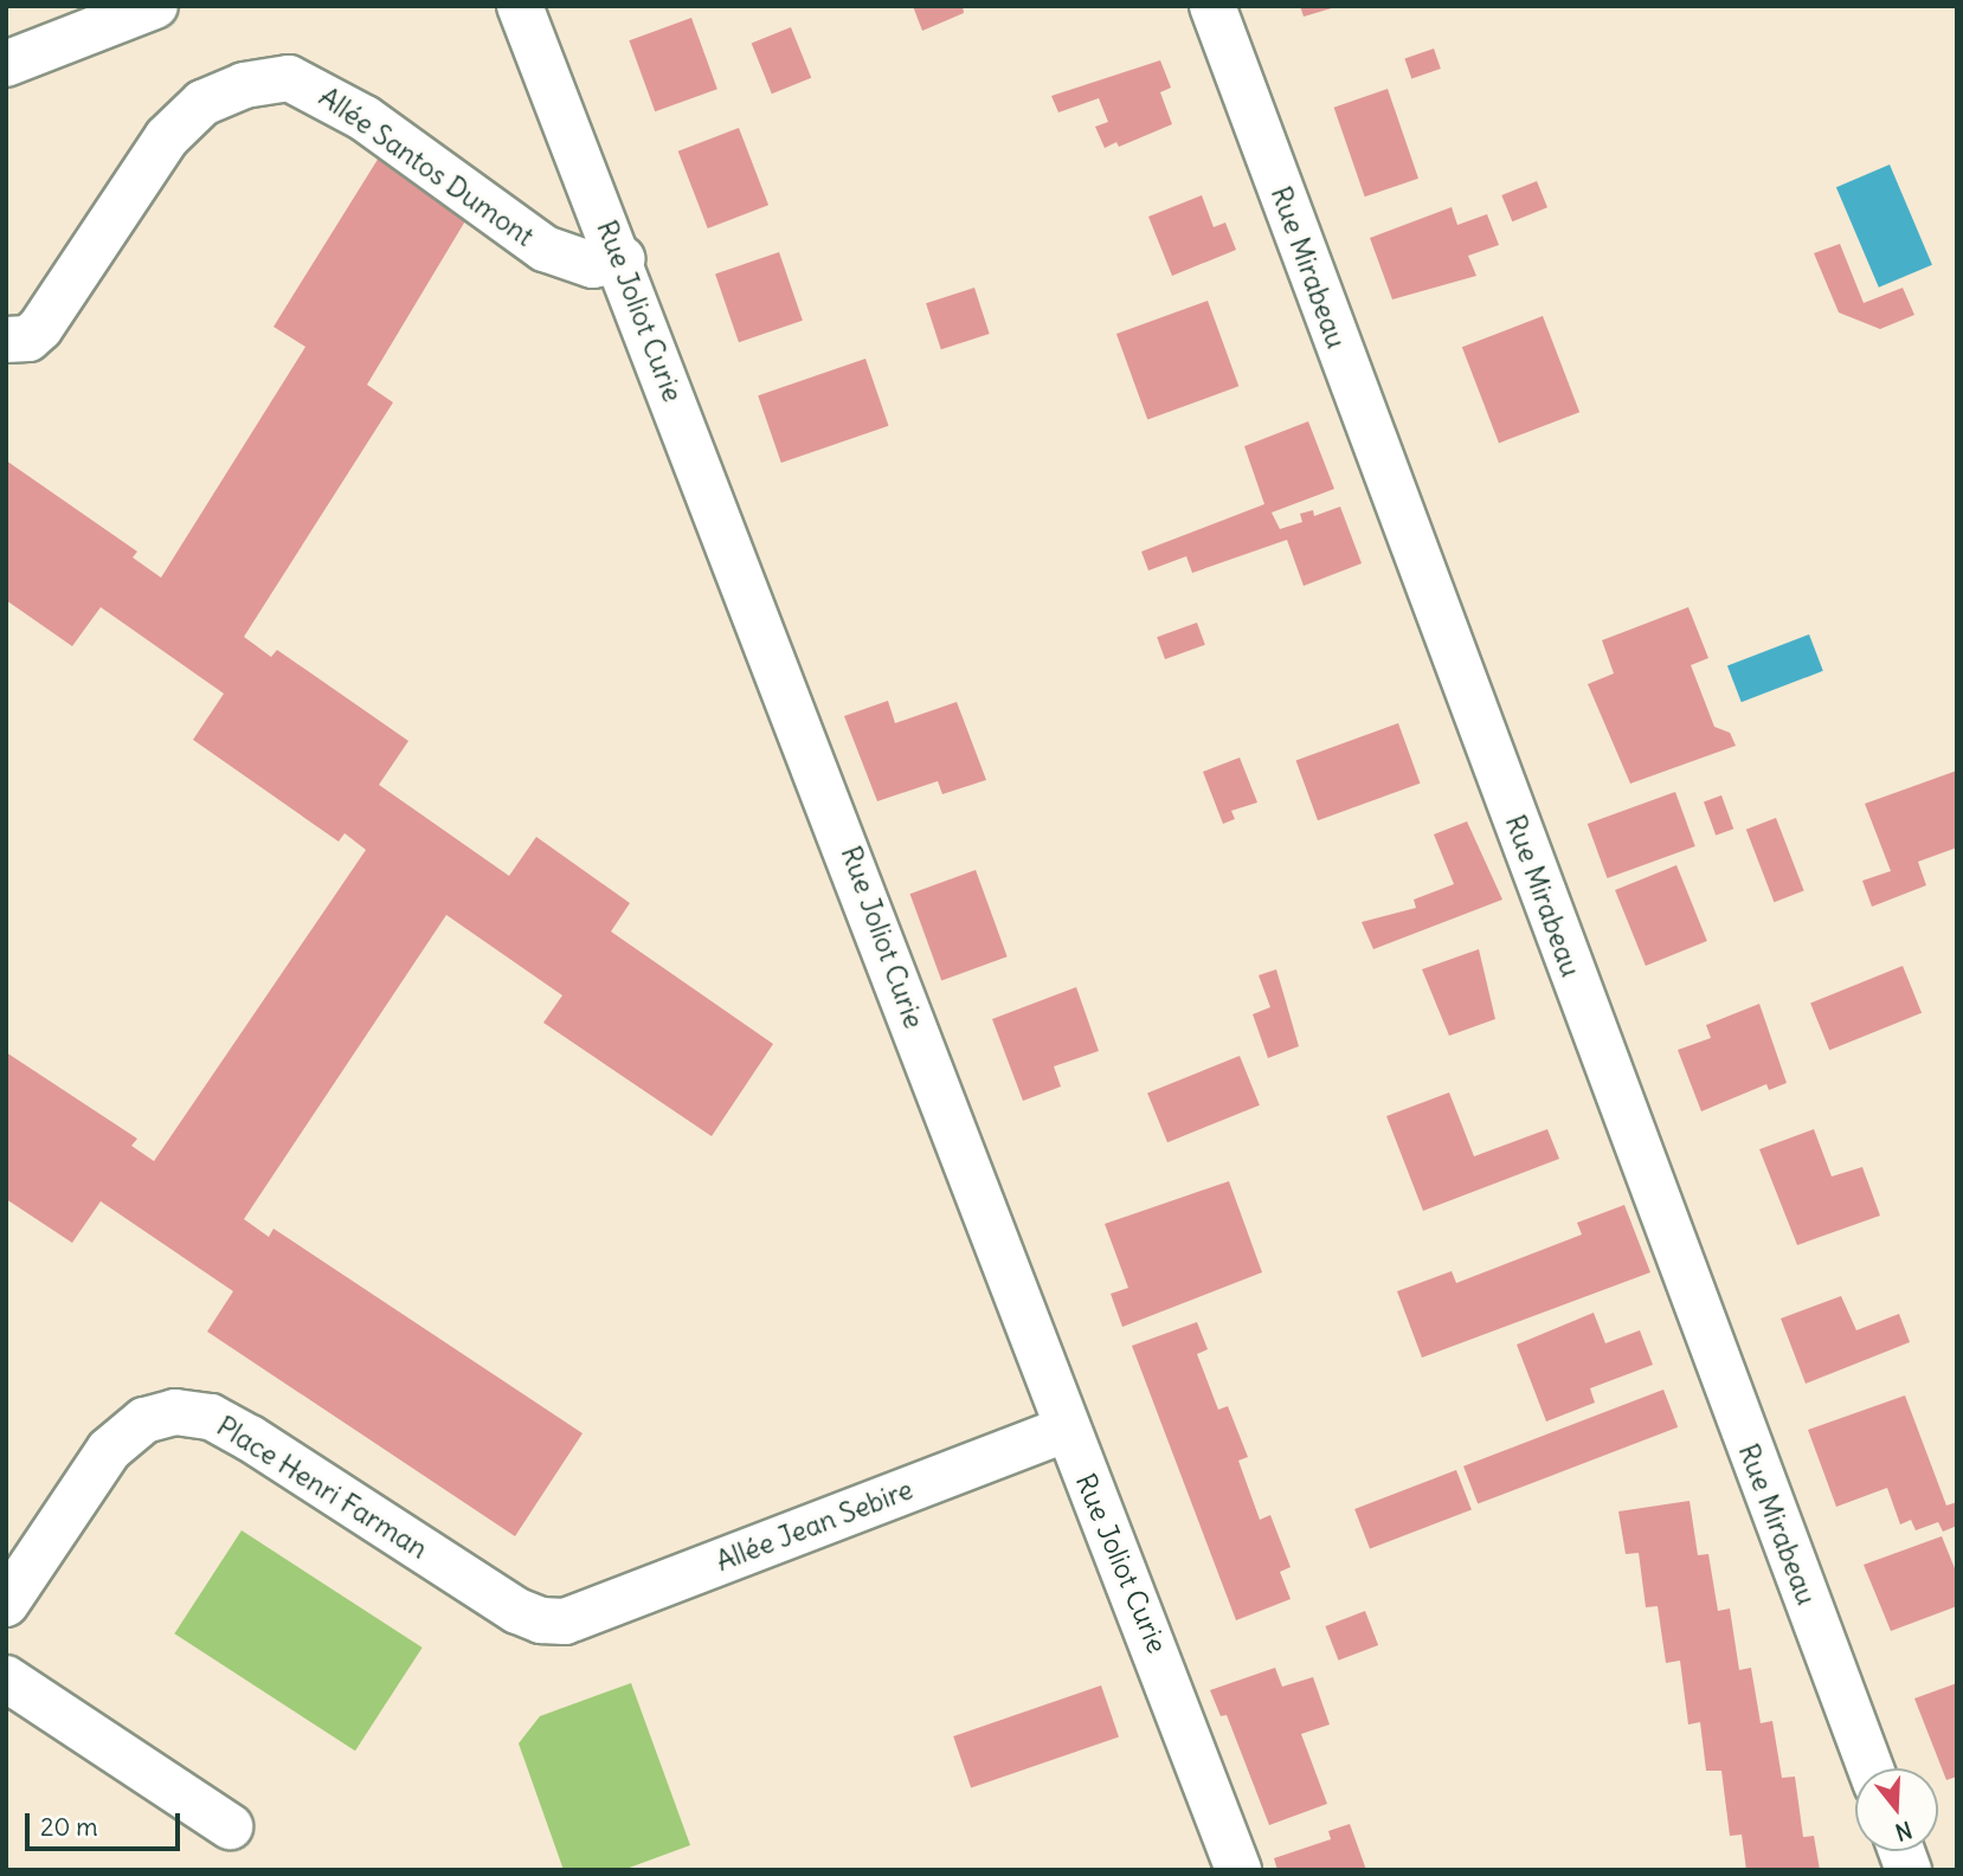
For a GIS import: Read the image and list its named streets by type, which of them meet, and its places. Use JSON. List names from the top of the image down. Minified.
{"streets":{"street":["Allée Santos Dumont","Rue Mirabeau","Rue Joliot Curie","Place Henri Farman","Allée Jean Sebire"]},"crossings":[["Allée Santos Dumont","Rue Joliot Curie"],["Rue Joliot Curie","Allée Jean Sebire"],["Place Henri Farman","Allée Jean Sebire"]],"scale_bar":"20 m","north":"bottom"}
